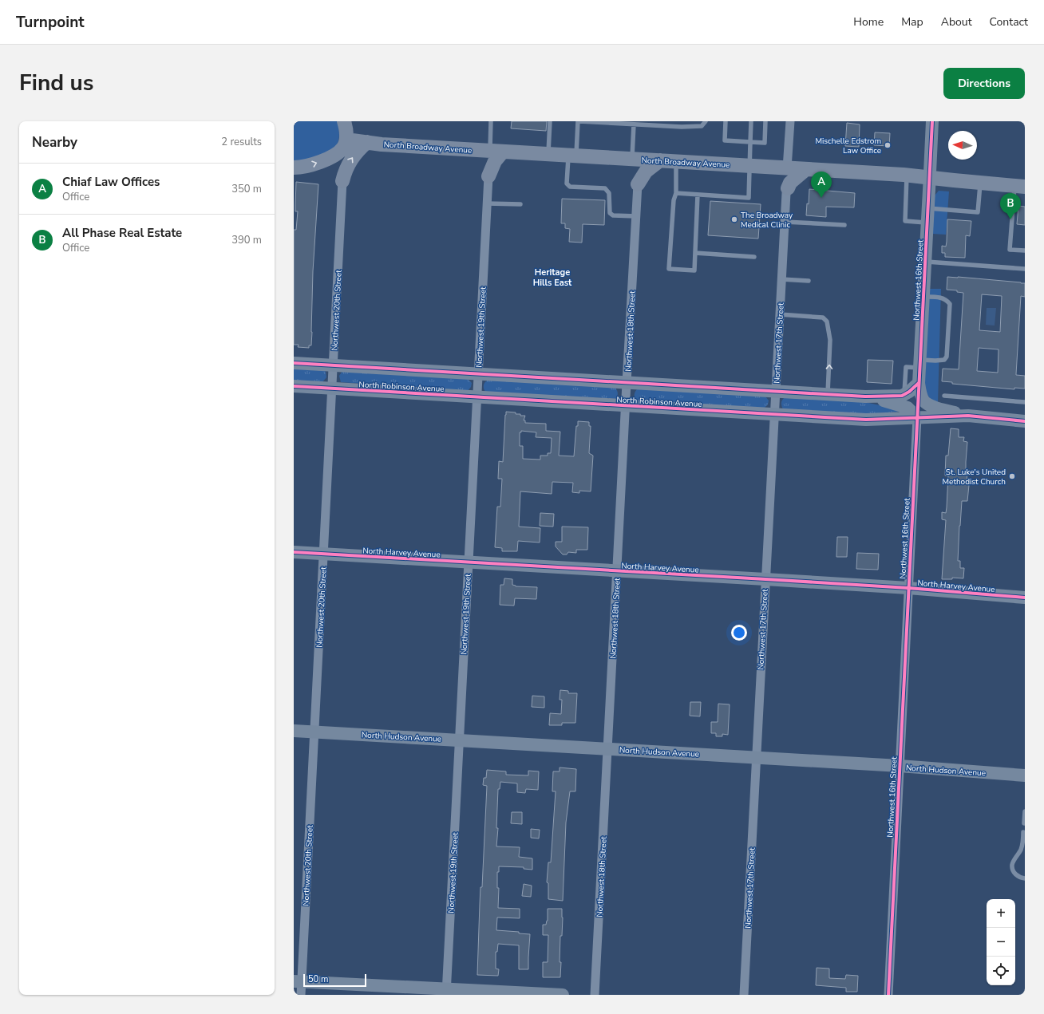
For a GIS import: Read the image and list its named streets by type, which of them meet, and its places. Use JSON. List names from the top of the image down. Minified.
{"streets":{"main road":["North Broadway Avenue"],"street":["Northwest 16th Street","Northwest 20th Street","Northwest 19th Street","Northwest 18th Street","Northwest 17th Street","North Robinson Avenue","North Harvey Avenue","North Hudson Avenue"]},"crossings":[["North Broadway Avenue","Northwest 16th Street"],["Northwest 16th Street","North Robinson Avenue"],["Northwest 16th Street","North Harvey Avenue"],["Northwest 16th Street","North Hudson Avenue"],["Northwest 20th Street","North Robinson Avenue"],["Northwest 20th Street","North Harvey Avenue"],["Northwest 20th Street","North Hudson Avenue"],["Northwest 19th Street","North Robinson Avenue"],["Northwest 19th Street","North Harvey Avenue"],["Northwest 19th Street","North Hudson Avenue"],["Northwest 18th Street","North Robinson Avenue"],["Northwest 18th Street","North Harvey Avenue"],["Northwest 18th Street","North Hudson Avenue"],["Northwest 17th Street","North Robinson Avenue"],["Northwest 17th Street","North Harvey Avenue"],["Northwest 17th Street","North Hudson Avenue"]],"districts":["Heritage Hills East"],"places":["Mischelle Edstrom Law Office","The Broadway Medical Clinic","St. Luke's United Methodist Church"],"scale_bar":"50 m","north":"left","page":{"header":"Turnpoint","nav":["Home","Map","About","Contact"],"title":"Find us","buttons":"Directions","heading":["Nearby","2 results"],"list":[{"mark":"A","name":"Chiaf Law Offices","note":"Office","value":"350 m"},{"mark":"B","name":"All Phase Real Estate","note":"Office","value":"390 m"}],"pins":["A","B"],"map_buttons":["+","−"],"scale":"50 m"}}
